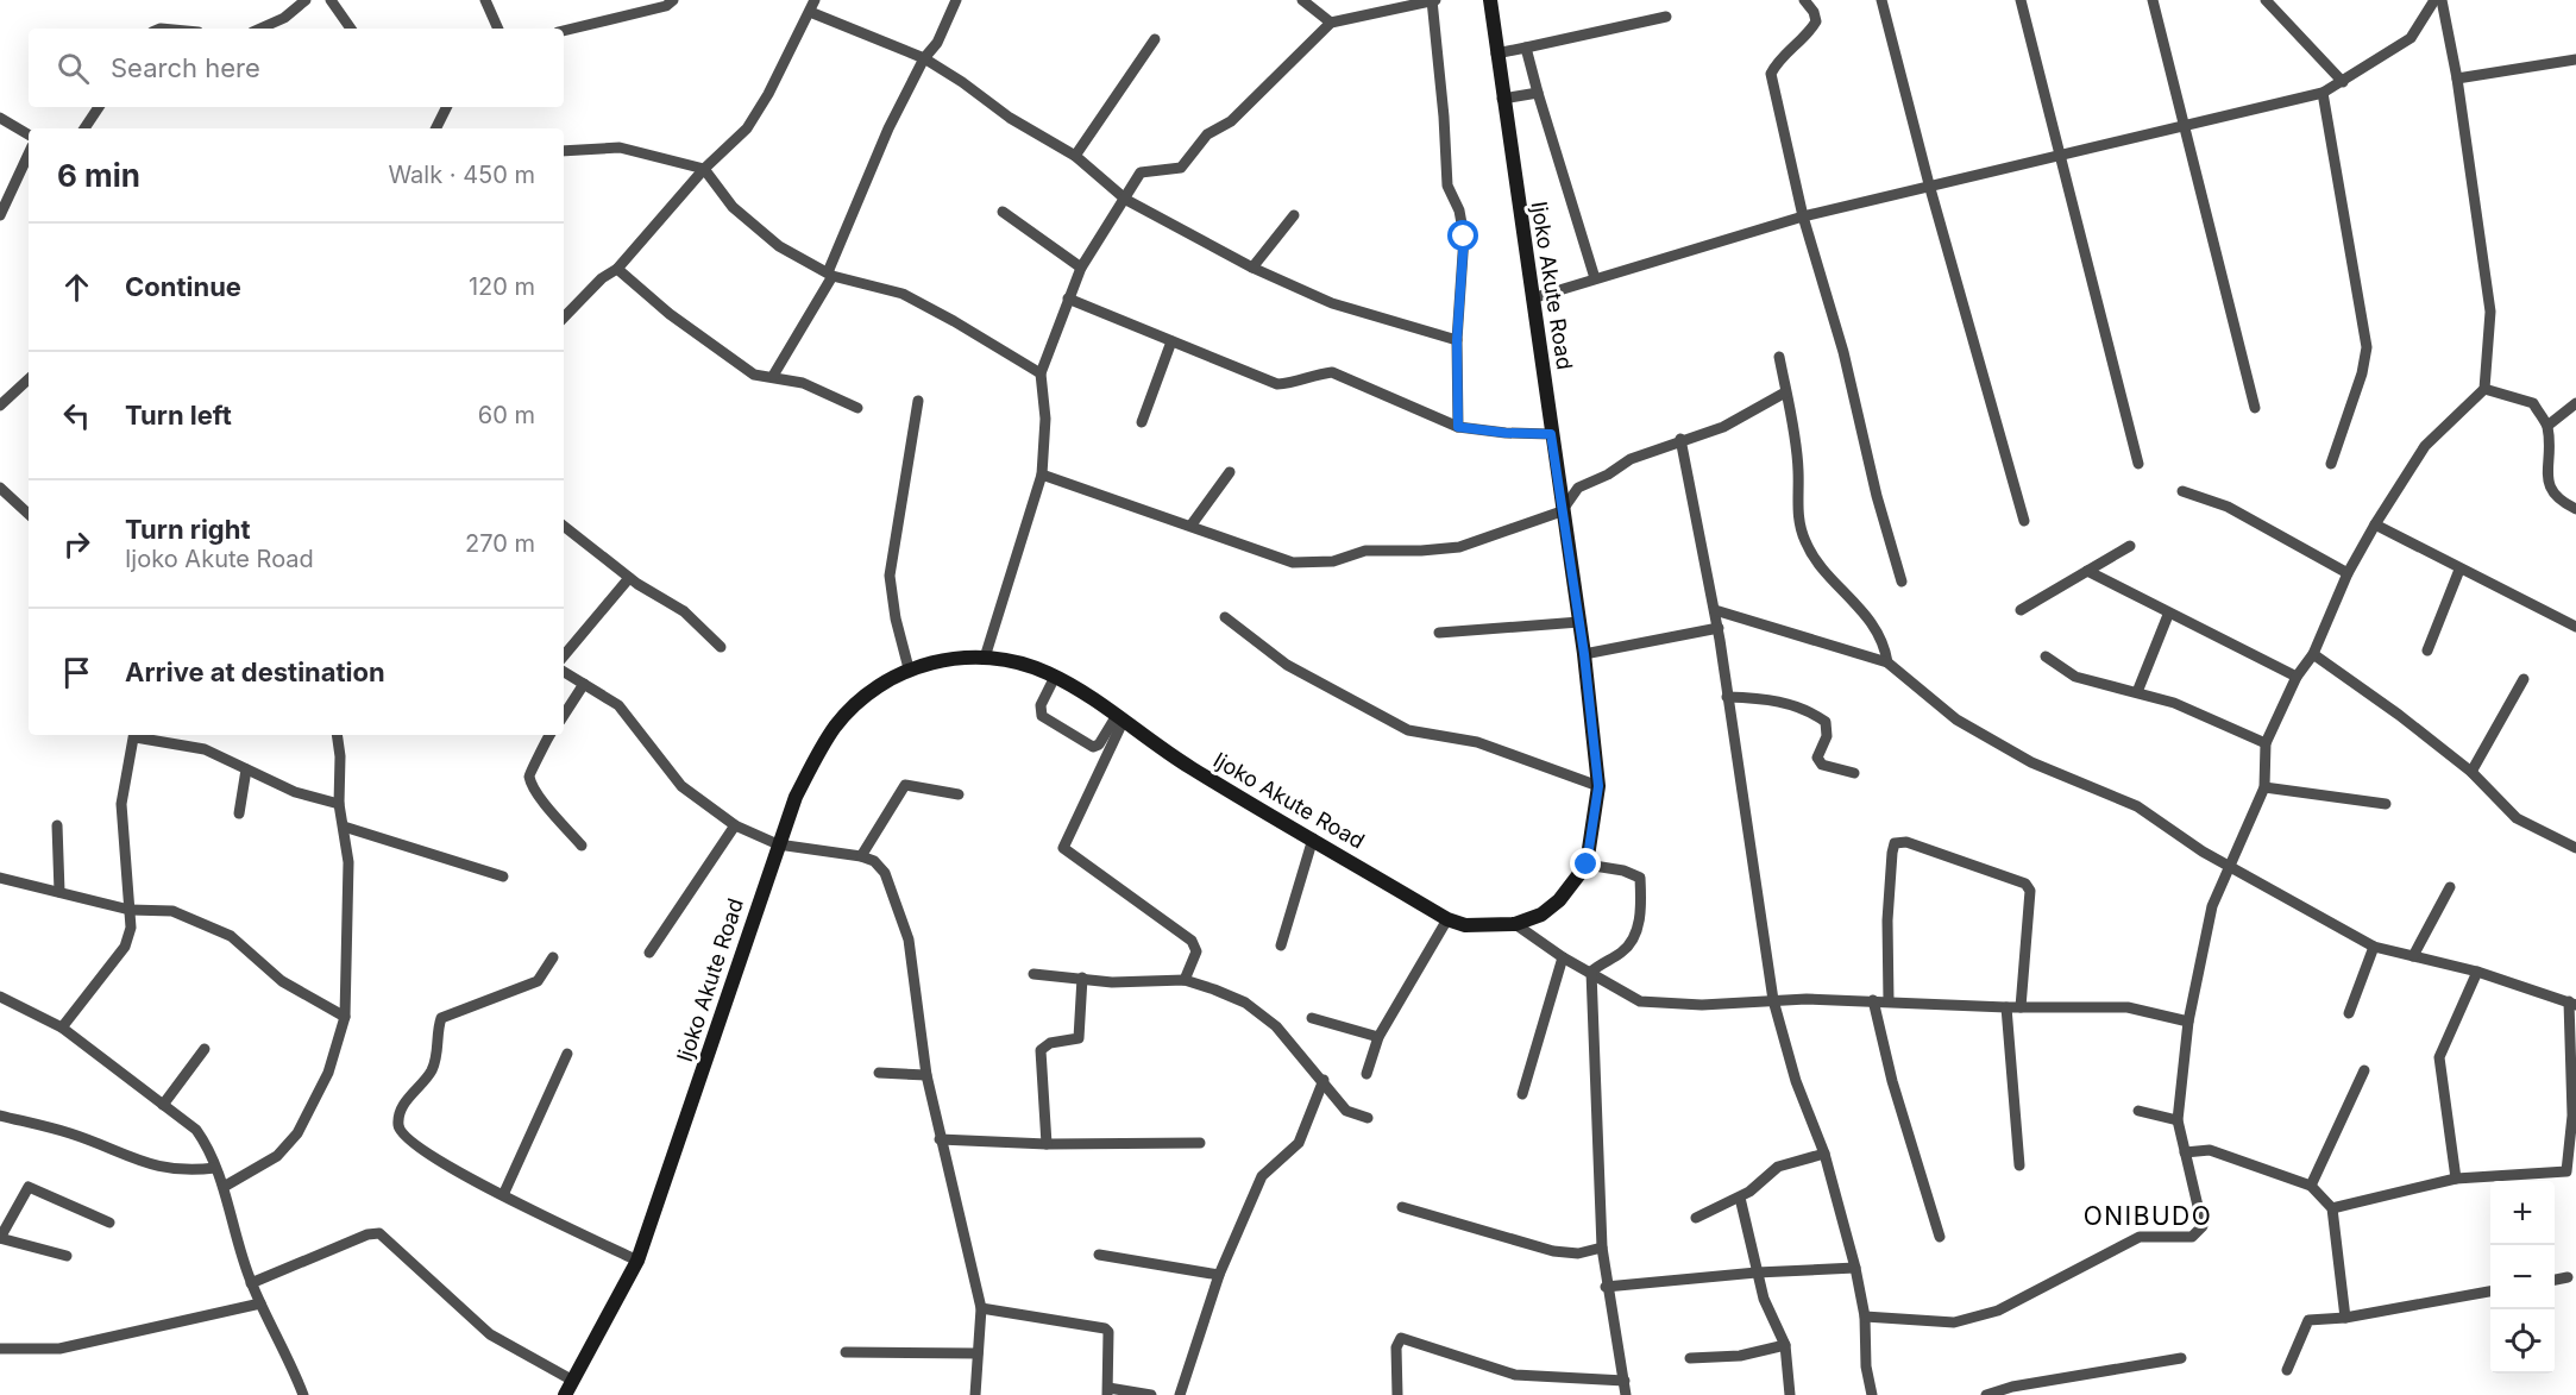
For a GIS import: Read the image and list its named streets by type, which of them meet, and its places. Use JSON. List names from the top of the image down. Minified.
{"streets":{"main road":["Ijoko Akute Road"]},"districts":["ONIBUDO"],"page":{"search":"Search here","heading":["6 min","Walk · 450 m"],"list":[["Continue","120 m"],["Turn left","60 m"],["Turn right","Ijoko Akute Road","270 m"],"Arrive at destination"],"map_buttons":["+","−"]}}
